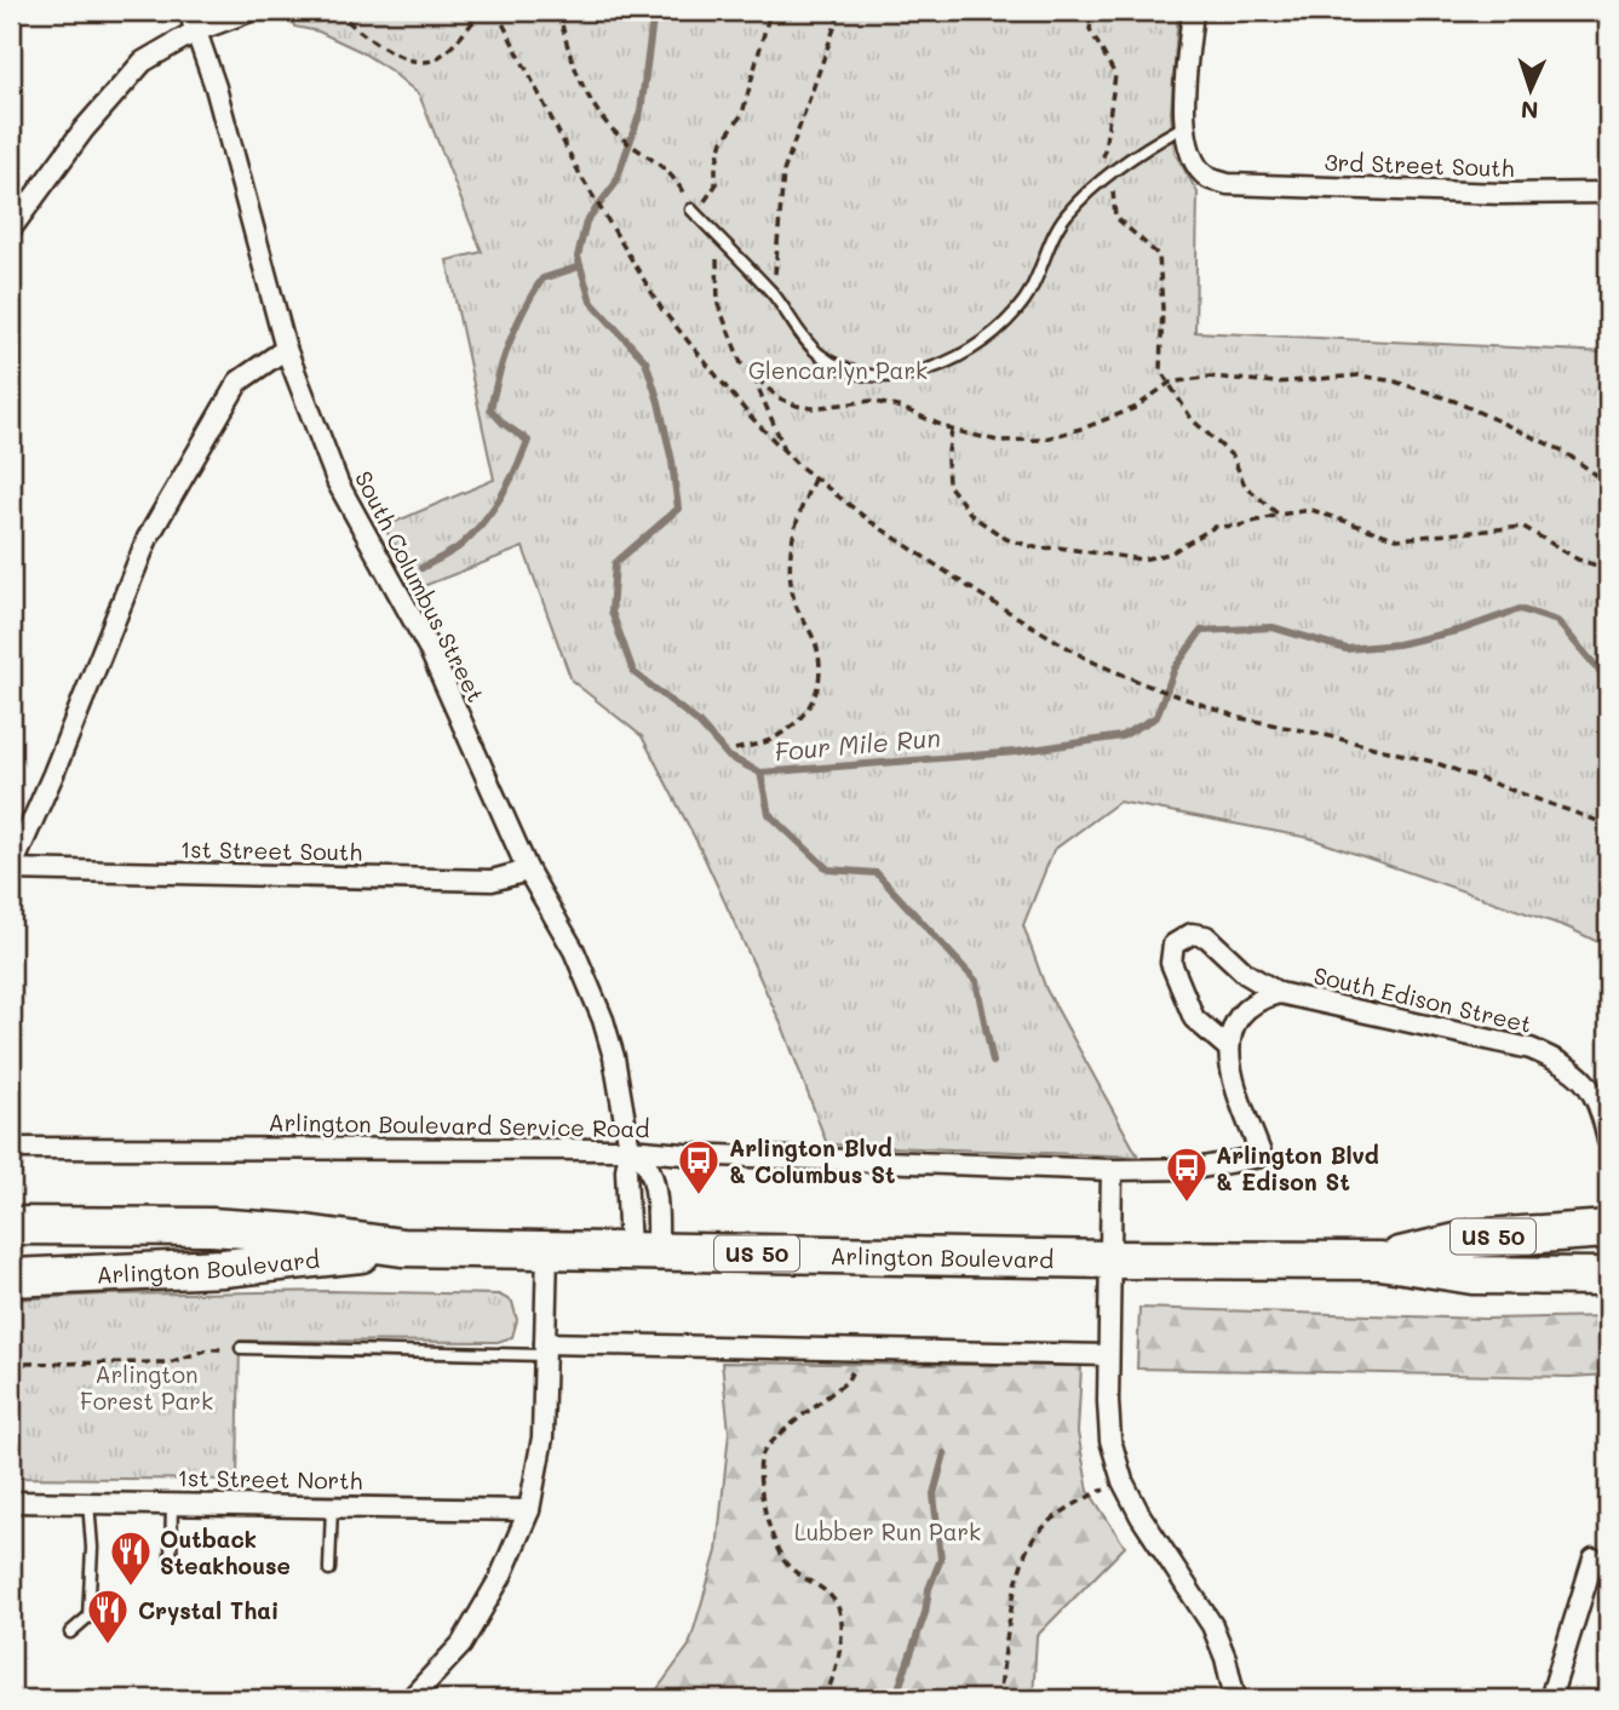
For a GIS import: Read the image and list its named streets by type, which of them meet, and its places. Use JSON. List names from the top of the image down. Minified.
{"streets":{"highway":["US 50","Arlington Boulevard"],"street":["3rd Street South","South Columbus Street","1st Street South","South Edison Street","Arlington Boulevard Service Road","1st Street North"]},"crossings":[["South Columbus Street","1st Street South"],["South Columbus Street","Arlington Boulevard Service Road"],["South Columbus Street","Arlington Boulevard"],["South Edison Street","Arlington Boulevard Service Road"]],"water":["Four Mile Run"],"parks":["Glencarlyn Park","Arlington Forest Park","Lubber Run Park"],"places":{"bus stop":["Arlington Blvd & Columbus St","Arlington Blvd & Edison St"],"restaurant":["Outback Steakhouse","Crystal Thai"]},"north":"bottom"}
